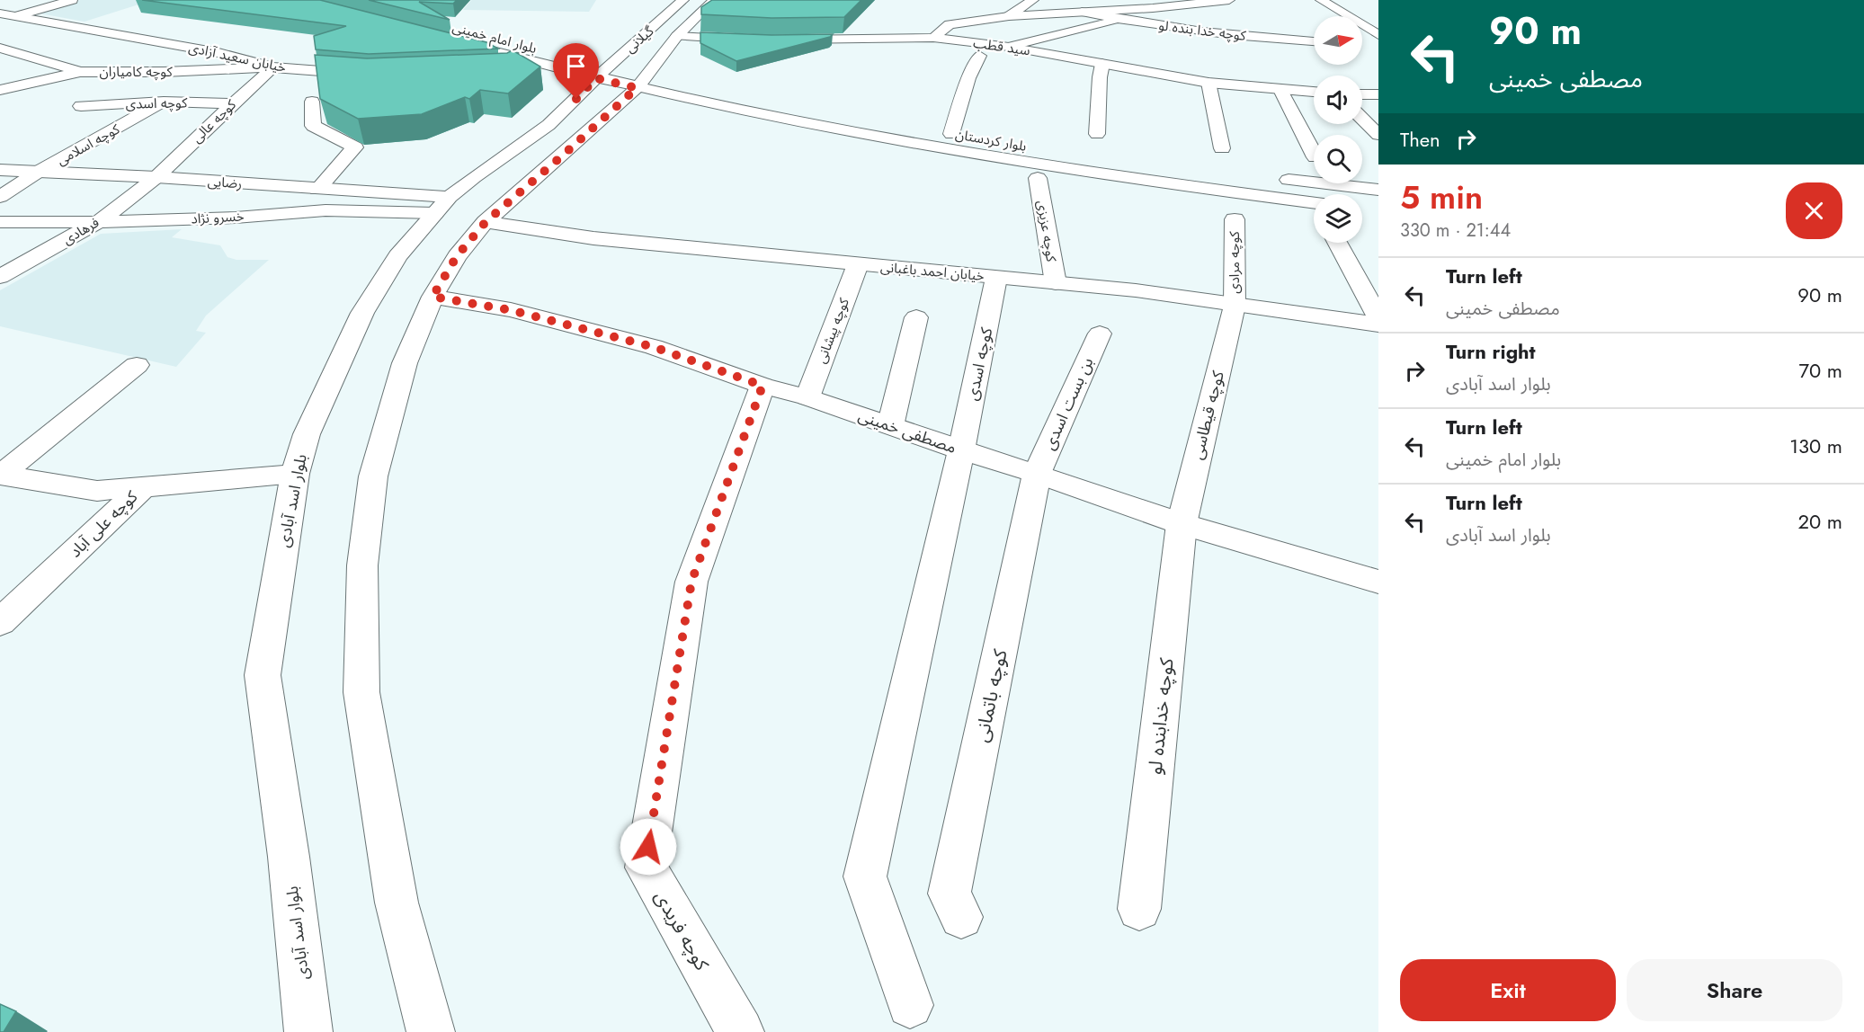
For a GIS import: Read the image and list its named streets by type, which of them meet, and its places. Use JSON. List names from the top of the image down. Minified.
{"streets":{"street":["کوچه خدا بنده لو","بلوار امام خمینی","گیلانی","سید قطب","خیابان سعید آزادی","کوچه کامیاران","کوچه اسدی","کوچه عالی","بلوار کردستان","کوچه اسلامی","رضایی","خسرو نژاد","فرهادی","کوچه عزیزی","کوچه مرادی","خیابان احمد باغبانی","کوچه پیشانی","بن بست اسدی","کوچه قیطاسی","مصطفی خمینی","بلوار اسد آبادی","کوچه علی آباد","کوچه باتمانی","کوچه خدابنده لو","کوچه فریدی"]},"crossings":[["بلوار امام خمینی","گیلانی"],["بلوار امام خمینی","بلوار کردستان"],["بلوار امام خمینی","بلوار اسد آبادی"],["گیلانی","بلوار کردستان"],["گیلانی","بلوار اسد آبادی"],["خیابان سعید آزادی","کوچه کامیاران"],["خیابان سعید آزادی","کوچه عالی"],["کوچه کامیاران","کوچه عالی"],["کوچه اسدی","کوچه عالی"],["کوچه اسدی","کوچه اسلامی"],["کوچه اسدی","خیابان احمد باغبانی"],["کوچه اسدی","مصطفی خمینی"],["کوچه عالی","رضایی"],["کوچه عالی","فرهادی"],["کوچه اسلامی","رضایی"],["رضایی","خسرو نژاد"],["رضایی","فرهادی"],["رضایی","بلوار اسد آبادی"],["خسرو نژاد","فرهادی"],["خسرو نژاد","بلوار اسد آبادی"],["کوچه عزیزی","خیابان احمد باغبانی"],["کوچه مرادی","خیابان احمد باغبانی"],["کوچه مرادی","کوچه قیطاسی"],["خیابان احمد باغبانی","کوچه پیشانی"],["خیابان احمد باغبانی","کوچه قیطاسی"],["کوچه پیشانی","مصطفی خمینی"],["بن بست اسدی","مصطفی خمینی"],["بن بست اسدی","کوچه باتمانی"],["کوچه قیطاسی","مصطفی خمینی"],["کوچه قیطاسی","کوچه خدابنده لو"],["مصطفی خمینی","کوچه باتمانی"],["مصطفی خمینی","کوچه خدابنده لو"],["مصطفی خمینی","کوچه فریدی"],["بلوار اسد آبادی","کوچه علی آباد"]],"north":"right","page":{"turn":["90 m","مصطفی خمینی"],"then":"Then","heading":["5 min","330 m · 21:44"],"list":[{"name":"Turn left","note":"مصطفی خمینی","value":"90 m"},{"name":"Turn right","note":"بلوار اسد آبادی","value":"70 m"},{"name":"Turn left","note":"بلوار امام خمینی","value":"130 m"},{"name":"Turn left","note":"بلوار اسد آبادی","value":"20 m"}],"buttons":["Exit","Share"]}}
